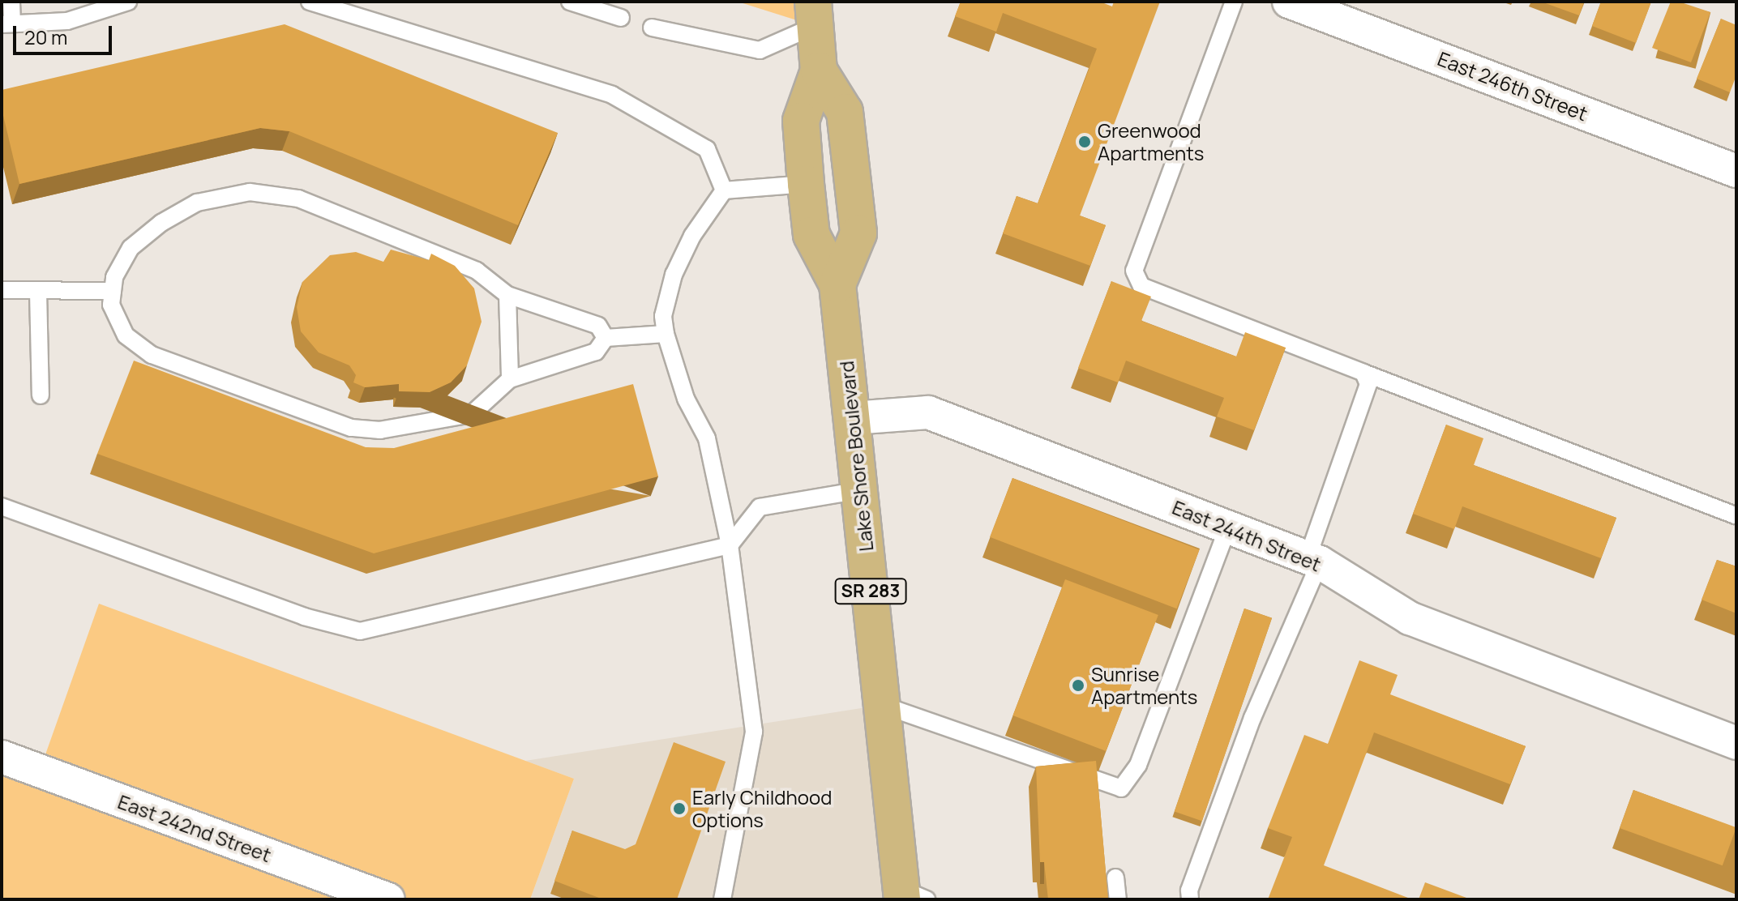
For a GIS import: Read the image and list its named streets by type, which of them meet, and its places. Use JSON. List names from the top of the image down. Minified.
{"streets":{"main road":["Lake Shore Boulevard","SR 283"],"street":["East 246th Street","East 244th Street","East 242nd Street"]},"crossings":[["Lake Shore Boulevard","East 244th Street"]],"places":["Greenwood Apartments","Sunrise Apartments","Early Childhood Options"],"scale_bar":"20 m"}
